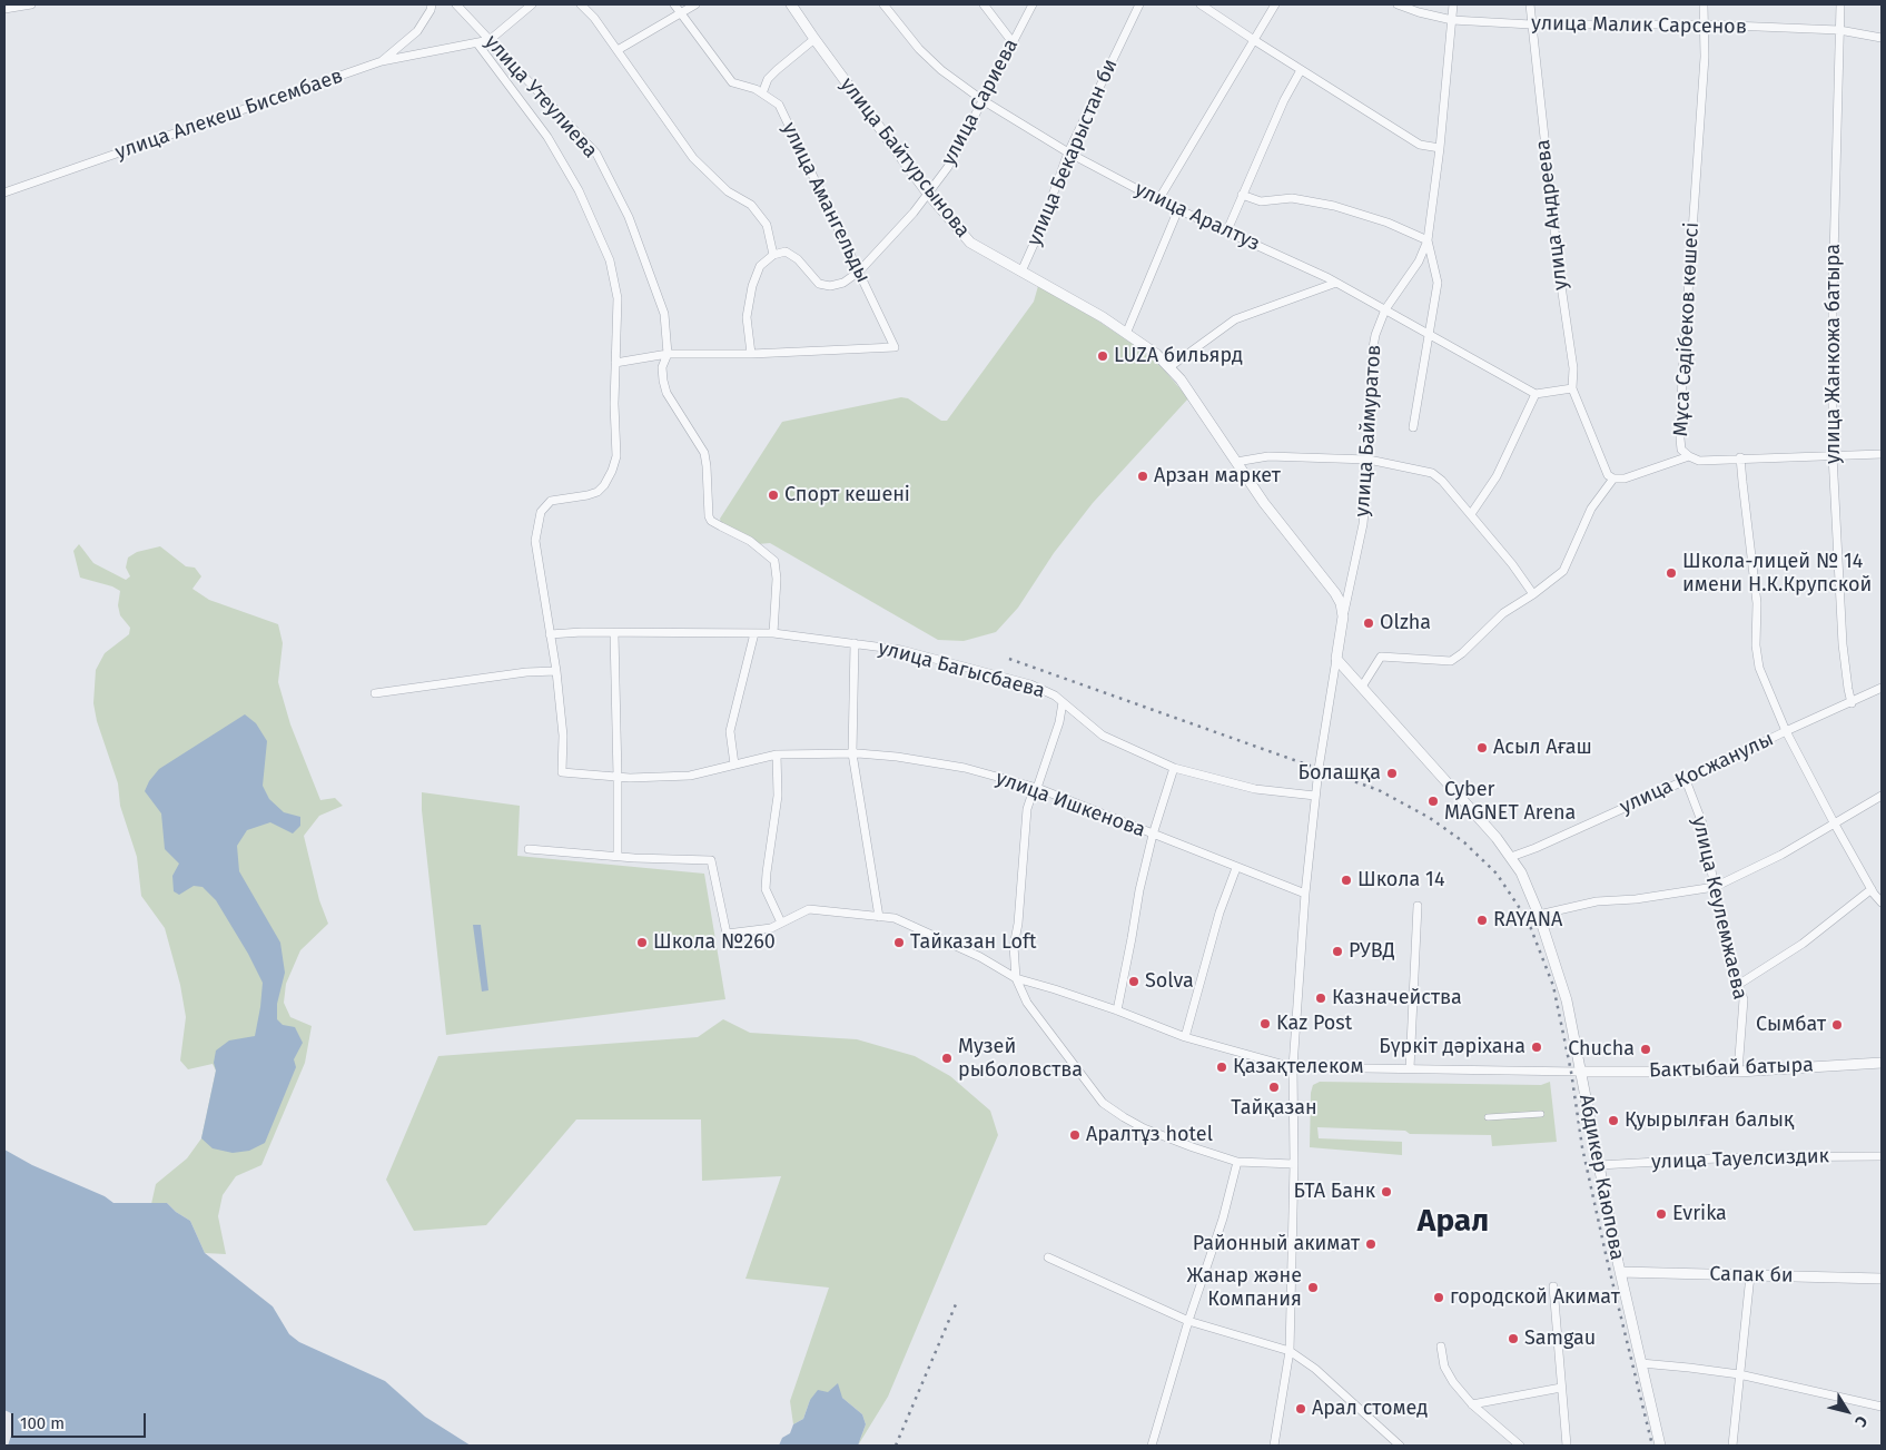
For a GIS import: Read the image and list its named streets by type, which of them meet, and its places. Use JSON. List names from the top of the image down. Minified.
{"streets":{"street":["улица Малик Сарсенов","улица Утеулиева","улица Сариева","улица Алекеш Бисембаев","улица Бекарыстан би","улица Байтурсынова","улица Амангельды","улица Андреева","улица Аралтуз","Мұса Сәдібеков көшесі","улица Жанкожа батыра","улица Баймуратов","улица Багысбаева","улица Косжанулы","улица Ишкенова","улица Кеулемжаева","Бактыбай батыра","улица Тауелсиздик","Абдикер Каюпова","Сапак би"]},"crossings":[["улица Малик Сарсенов","улица Андреева"],["улица Малик Сарсенов","Мұса Сәдібеков көшесі"],["улица Малик Сарсенов","улица Жанкожа батыра"],["улица Малик Сарсенов","улица Баймуратов"],["улица Утеулиева","улица Багысбаева"],["улица Сариева","улица Байтурсынова"],["улица Сариева","улица Амангельды"],["улица Сариева","улица Аралтуз"],["улица Бекарыстан би","улица Байтурсынова"],["улица Бекарыстан би","улица Аралтуз"],["улица Байтурсынова","улица Баймуратов"],["улица Аралтуз","улица Баймуратов"],["Мұса Сәдібеков көшесі","улица Жанкожа батыра"],["улица Жанкожа батыра","улица Косжанулы"],["улица Баймуратов","улица Багысбаева"],["улица Баймуратов","улица Ишкенова"],["улица Баймуратов","Абдикер Каюпова"],["улица Косжанулы","улица Кеулемжаева"],["улица Косжанулы","Абдикер Каюпова"],["улица Кеулемжаева","Бактыбай батыра"],["Бактыбай батыра","Абдикер Каюпова"],["улица Тауелсиздик","Абдикер Каюпова"],["Абдикер Каюпова","Сапак би"]],"districts":["Арал"],"places":["LUZA бильярд","Арзан маркет","Спорт кешені","Школа-лицей № 14 имени Н.К.Крупской","Olzha","Асыл Ағаш","Болашқа","Cyber MAGNET Arena","Школа 14","RAYANA","Школа №260","Тайказан Loft","РУВД","Solva","Казначейства","Kaz Post","Сымбат","Бүркіт дәріхана","Chucha","Музей рыболовства","Қазақтелеком","Тайқазан","Қуырылған балық","Аралтұз hotel","БТА Банк","Evrika","Районный акимат","Жанар және Компания","городской Акимат","Samgau","Арал стомед"],"scale_bar":"100 m","north":"bottom right"}
